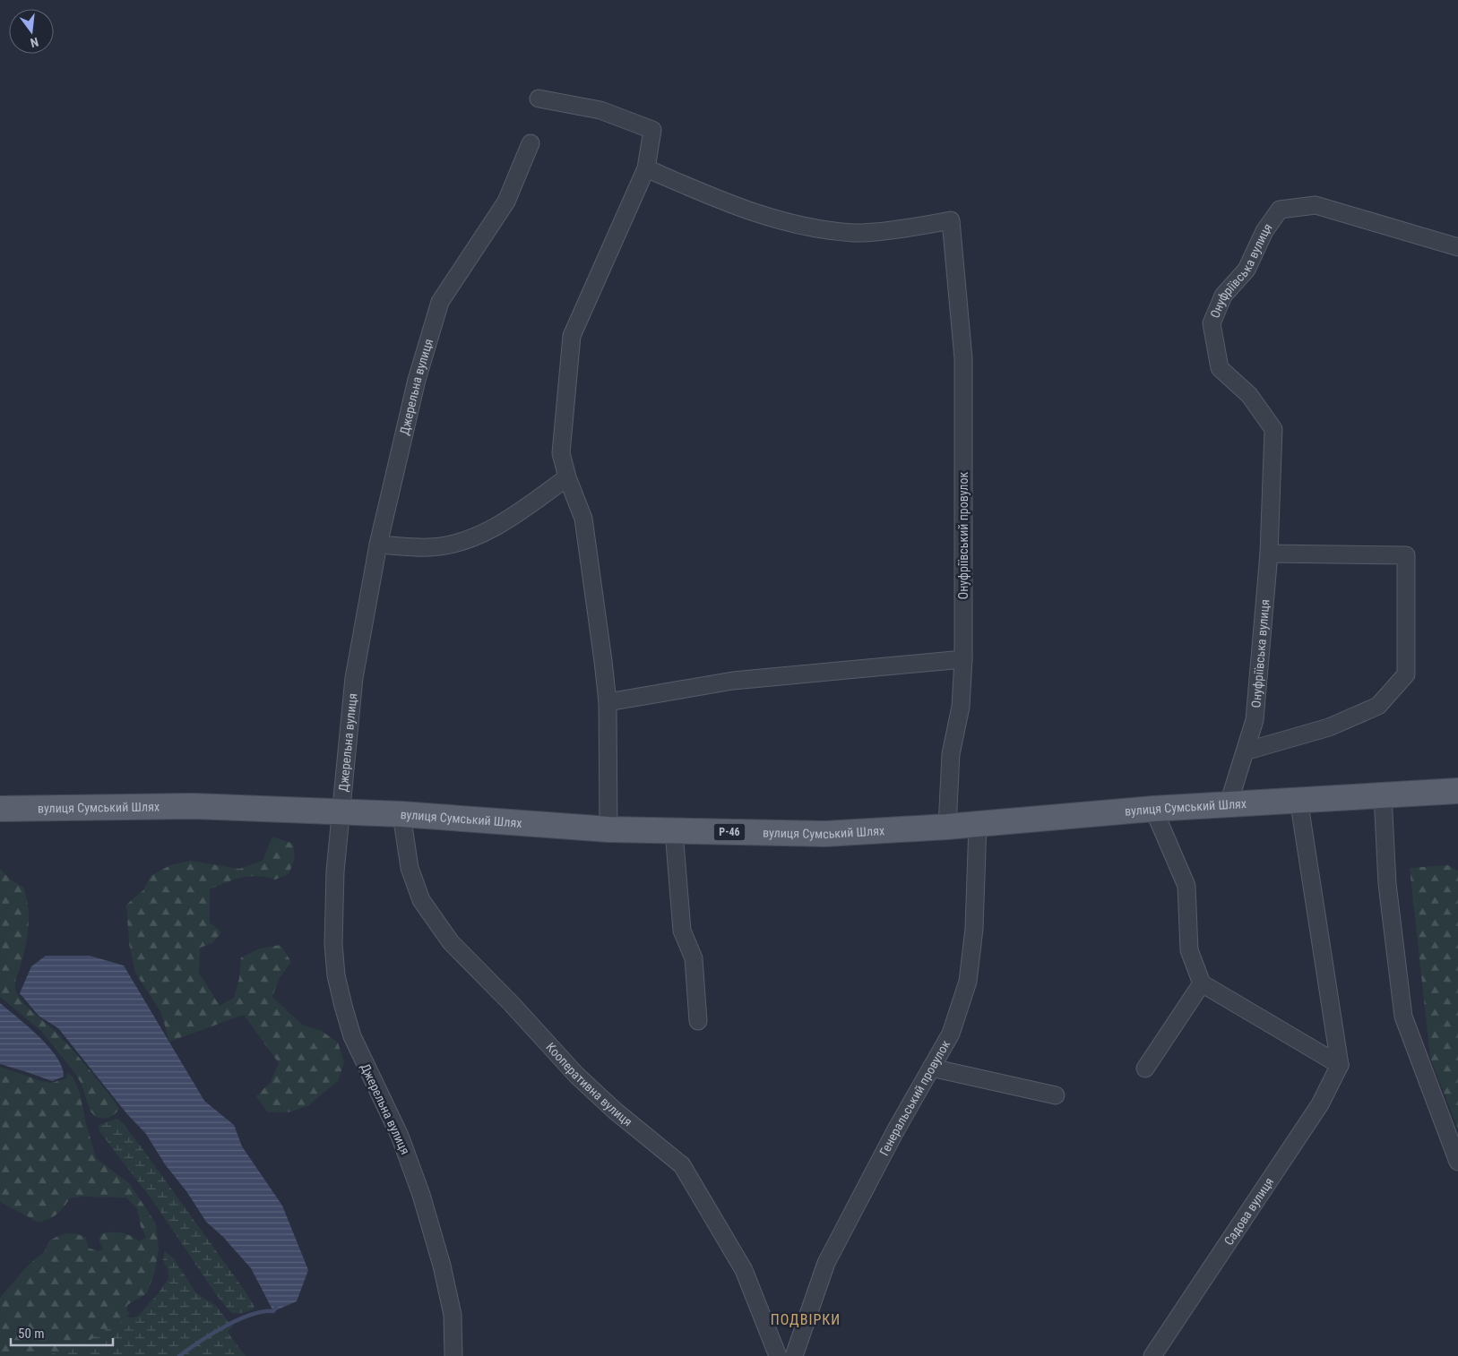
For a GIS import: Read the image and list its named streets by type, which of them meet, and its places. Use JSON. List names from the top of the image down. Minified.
{"streets":{"main road":["вулиця Сумський Шлях","Р-46"],"street":["Онуфріївська вулиця","Джерельна вулиця","Онуфріївський провулок","Кооперативна вулиця","Генеральський провулок","Садова вулиця"]},"crossings":[["Онуфріївська вулиця","вулиця Сумський Шлях"],["Джерельна вулиця","вулиця Сумський Шлях"],["Онуфріївський провулок","вулиця Сумський Шлях"],["вулиця Сумський Шлях","Кооперативна вулиця"],["вулиця Сумський Шлях","Генеральський провулок"]],"districts":["ПОДВІРКИ"],"scale_bar":"50 m","north":"bottom"}
